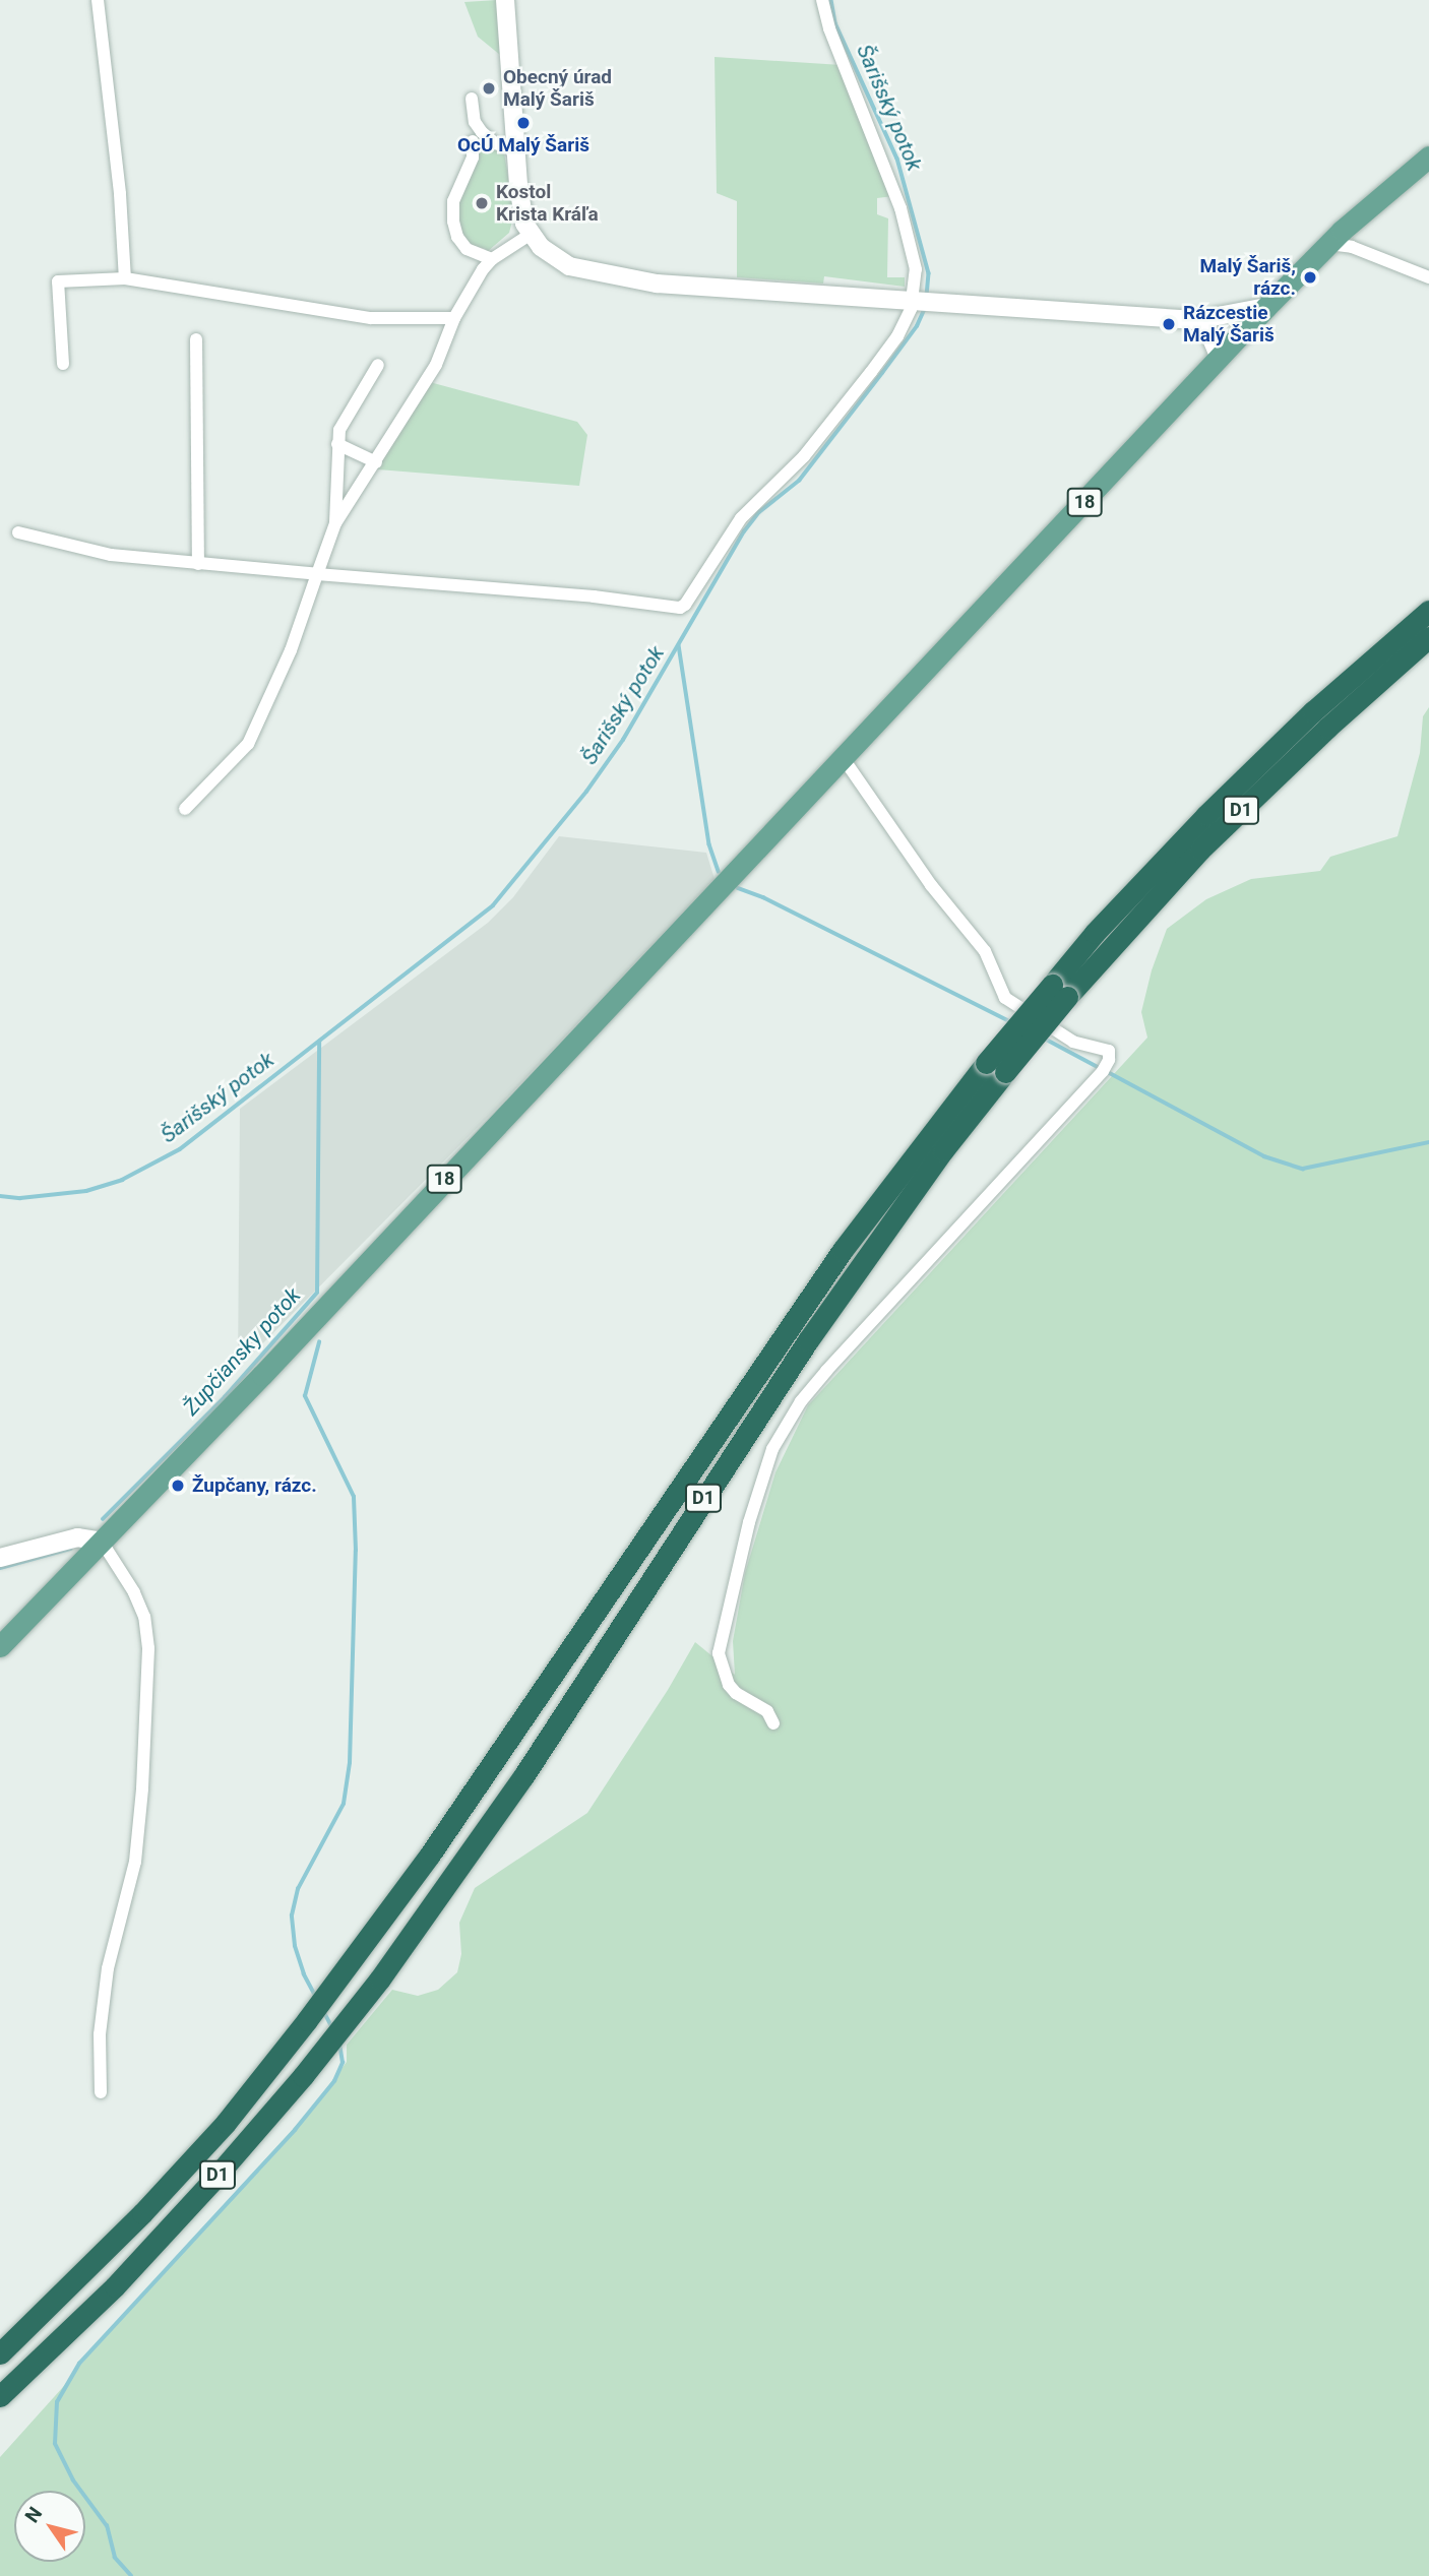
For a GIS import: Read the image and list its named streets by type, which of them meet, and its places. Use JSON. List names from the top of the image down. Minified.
{"streets":{"highway":["D1"],"main road":["18"]},"water":["Šarišský potok","Župčiansky potok"],"places":["Obecný úrad Malý Šariš","OcÚ Malý Šariš","Kostol Krista Kráľa","Malý Šariš, rázc.","Rázcestie Malý Šariš","Župčany, rázc."],"north":"top left"}
